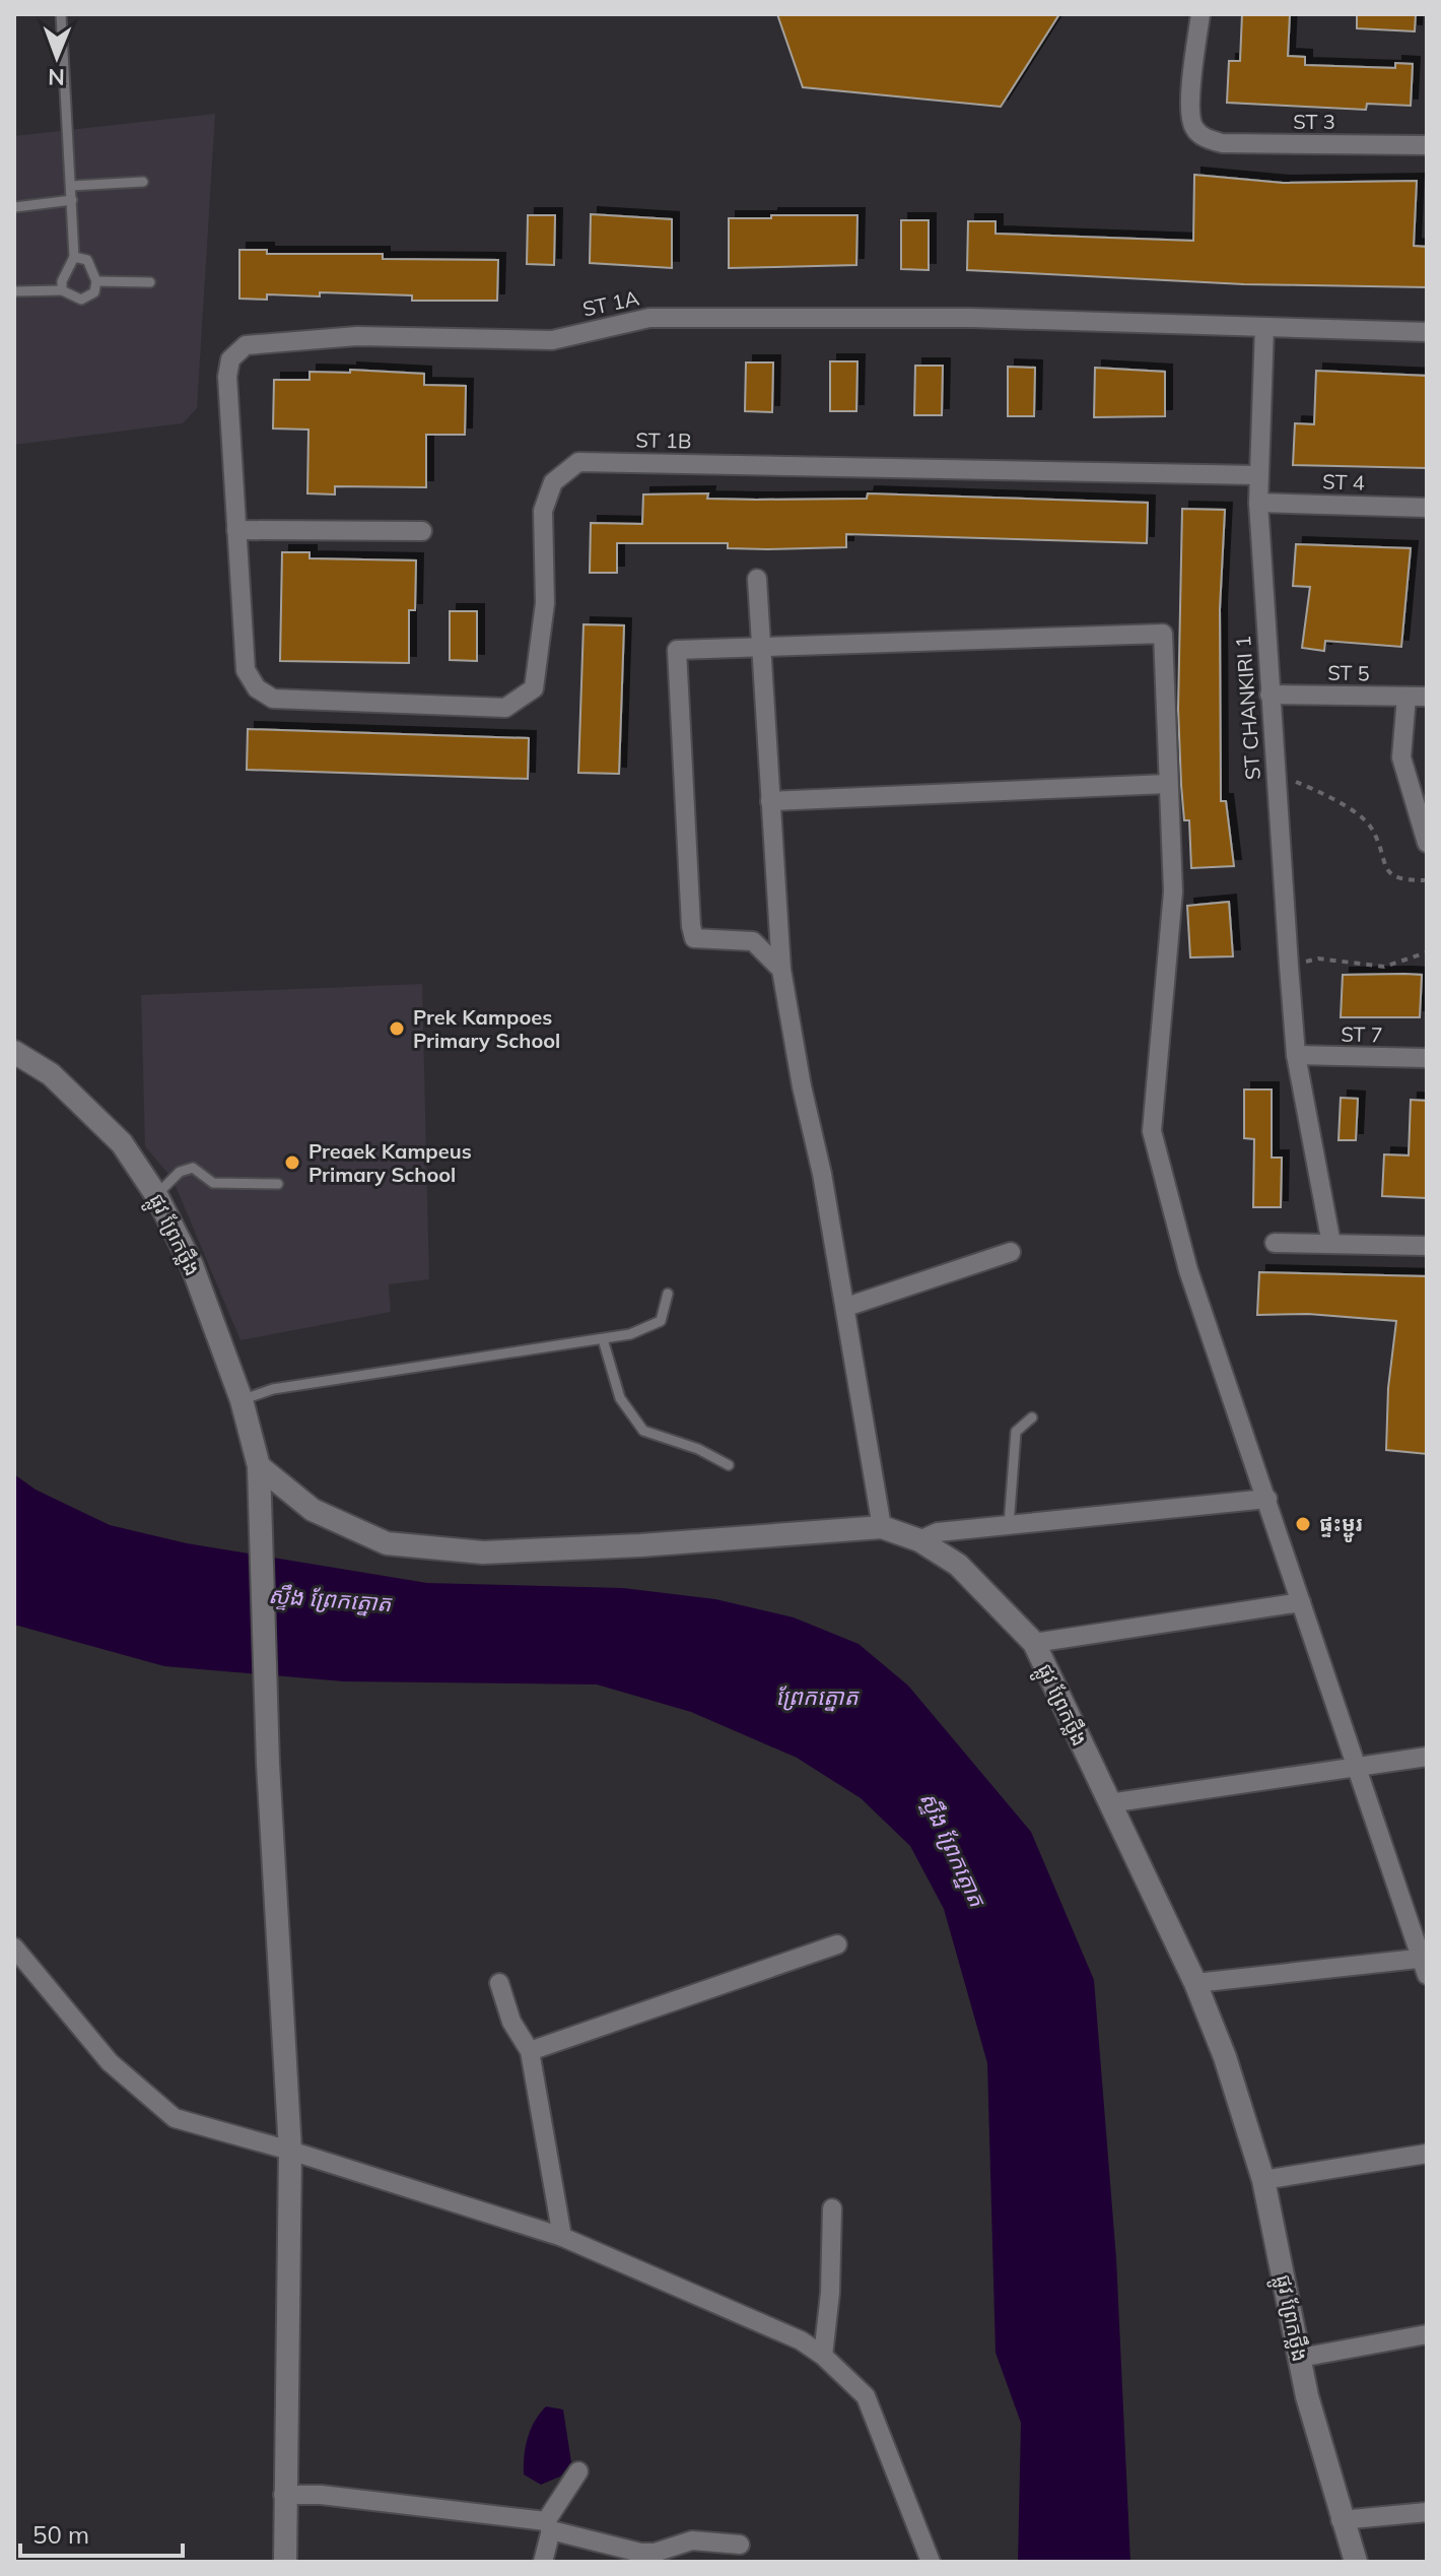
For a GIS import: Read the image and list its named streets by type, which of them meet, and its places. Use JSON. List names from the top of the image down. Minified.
{"streets":{"street":["ST 3","ST 1A","ST 1B","ST 4","ST 5","ST CHANKIRI 1","ST 7","ផ្លូវ ព្រែកថ្លឹង"]},"crossings":[["ST 1A","ST 1B"],["ST 1A","ST CHANKIRI 1"],["ST 1B","ST CHANKIRI 1"],["ST 4","ST CHANKIRI 1"],["ST 5","ST CHANKIRI 1"],["ST CHANKIRI 1","ST 7"]],"water":["ស្ទឹង ព្រែកត្នោត","ព្រែកត្នោត"],"places":["Prek Kampoes Primary School","Preaek Kampeus Primary School","ផ្ទះម្ជូរ"],"scale_bar":"50 m","north":"bottom"}
